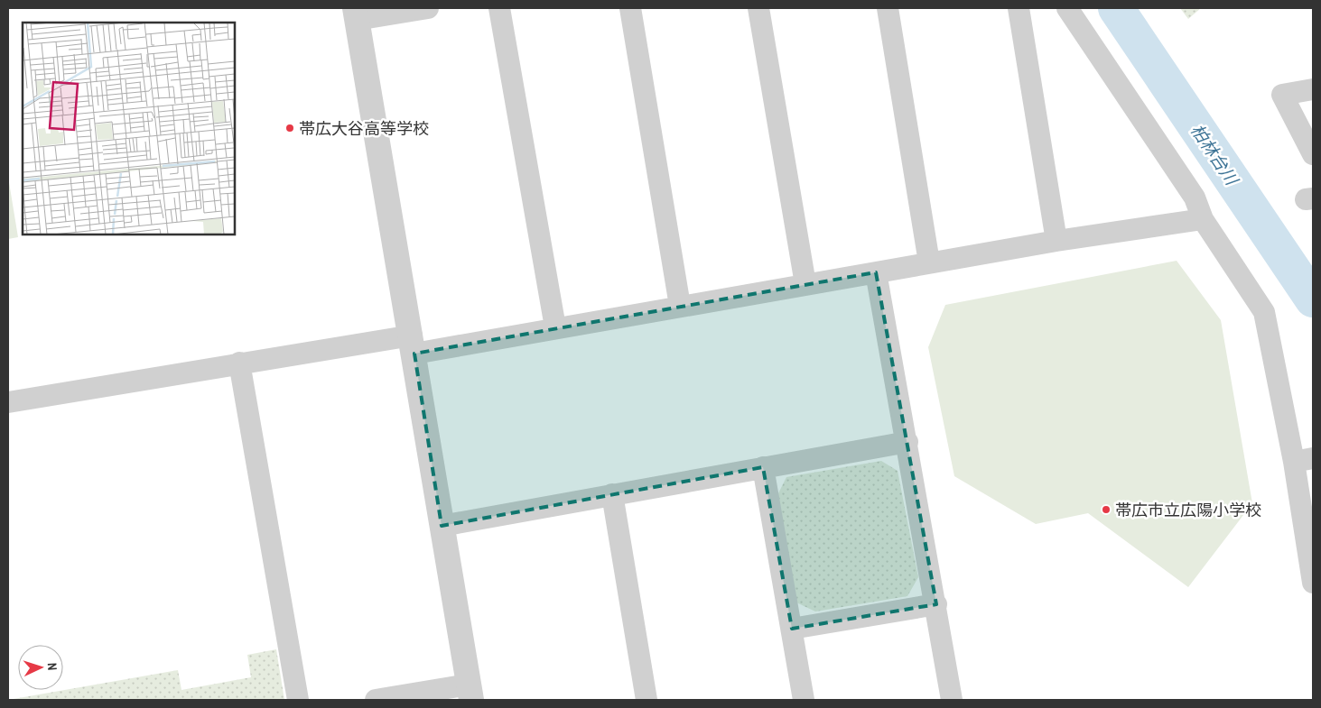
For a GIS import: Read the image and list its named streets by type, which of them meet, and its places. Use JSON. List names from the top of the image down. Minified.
{"water":["柏林台川"],"places":["帯広大谷高等学校","帯広市立広陽小学校"],"north":"right"}
